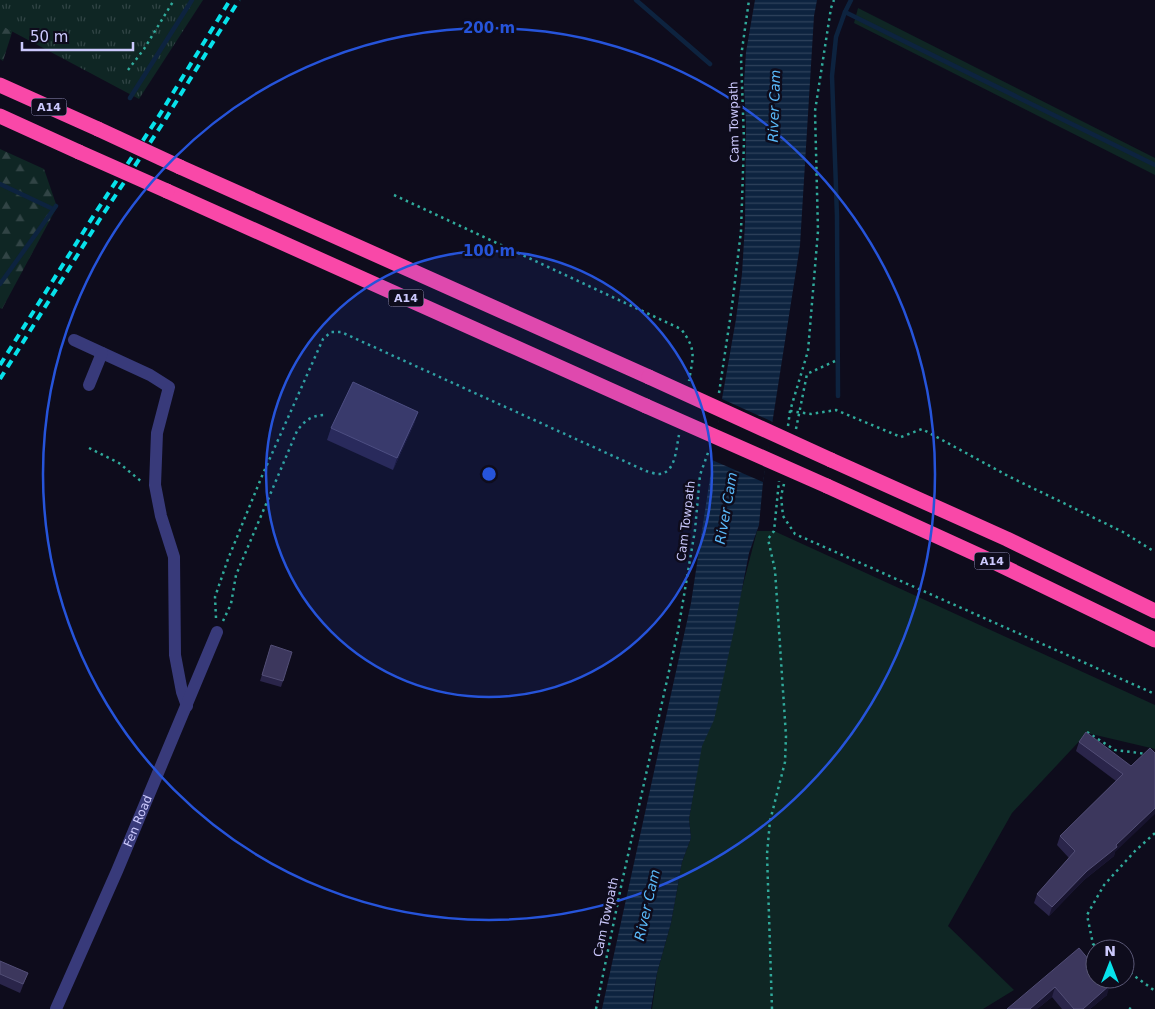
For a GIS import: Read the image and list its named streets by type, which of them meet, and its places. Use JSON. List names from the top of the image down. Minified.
{"streets":{"highway":["A14"],"street":["Fen Road"],"path":["Cam Towpath"]},"water":["River Cam"],"scale_bar":"50 m","north":"top","rings":["200 m","100 m"]}
